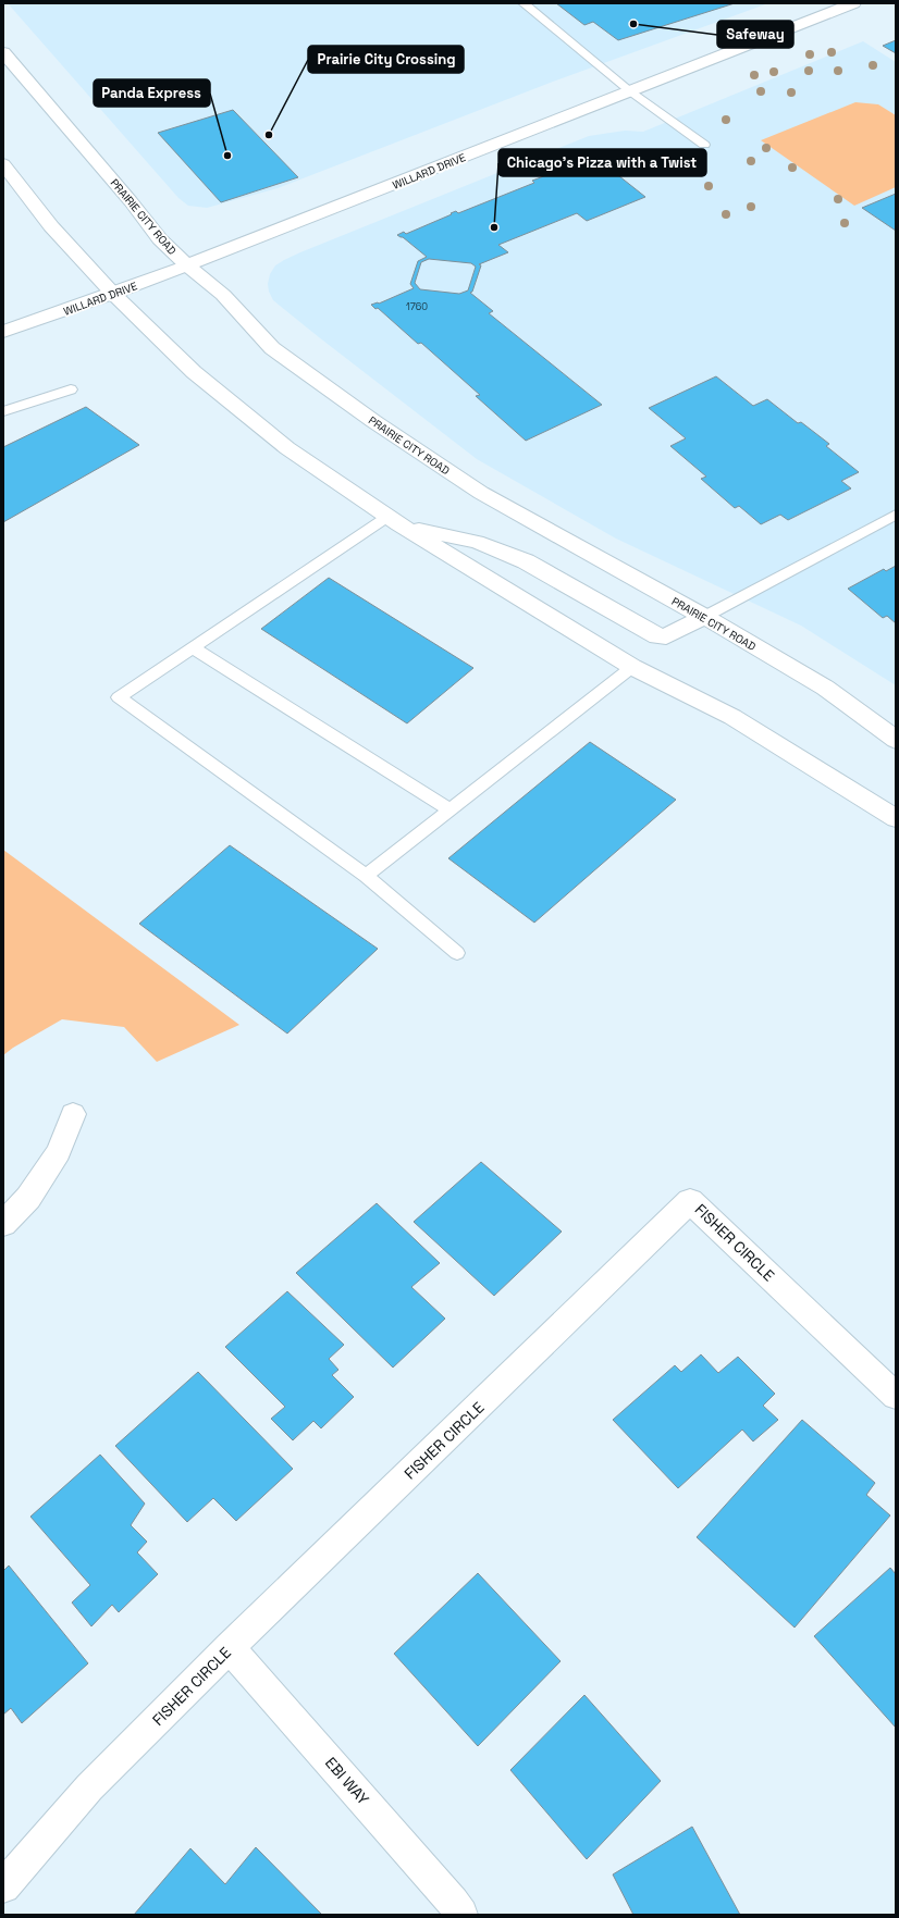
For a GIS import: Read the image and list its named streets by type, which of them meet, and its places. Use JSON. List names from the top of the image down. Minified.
{"streets":{"main road":["WILLARD DRIVE","PRAIRIE CITY ROAD","FISHER CIRCLE","EBI WAY"]},"crossings":[["WILLARD DRIVE","PRAIRIE CITY ROAD"],["FISHER CIRCLE","EBI WAY"]],"places":["Safeway","Prairie City Crossing","Panda Express","Chicago's Pizza with a Twist"],"house_numbers":["1760"]}
